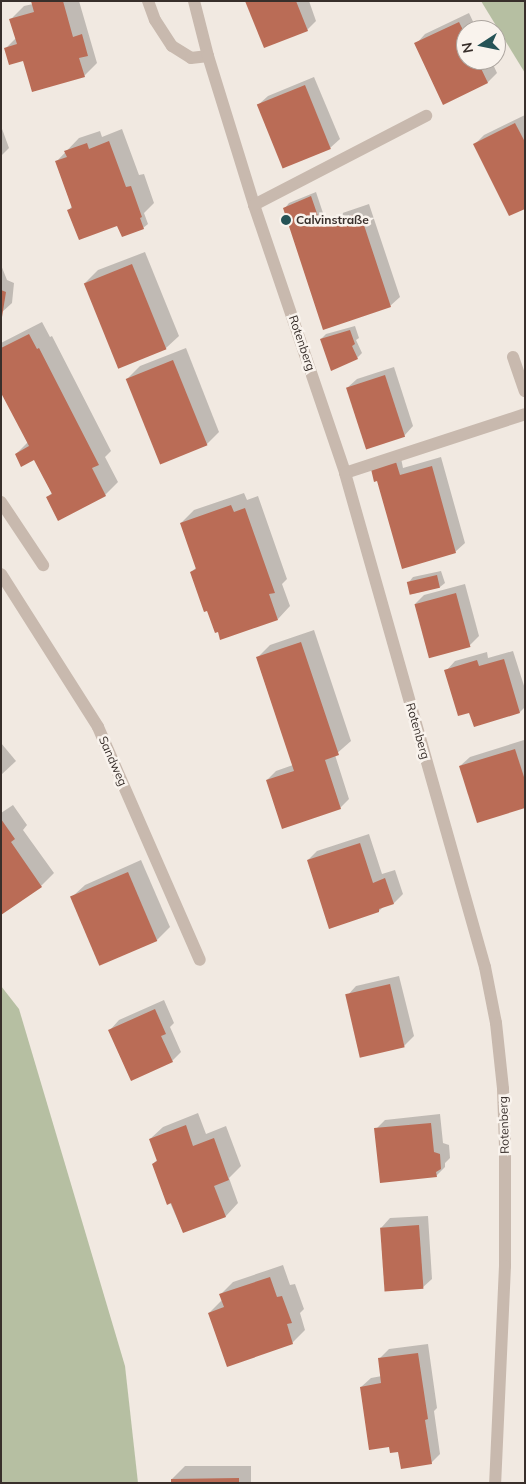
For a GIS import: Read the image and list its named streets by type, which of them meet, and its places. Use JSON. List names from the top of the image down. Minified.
{"streets":{"street":["Rotenberg","Sandweg"]},"places":["Calvinstraße"],"north":"left"}
